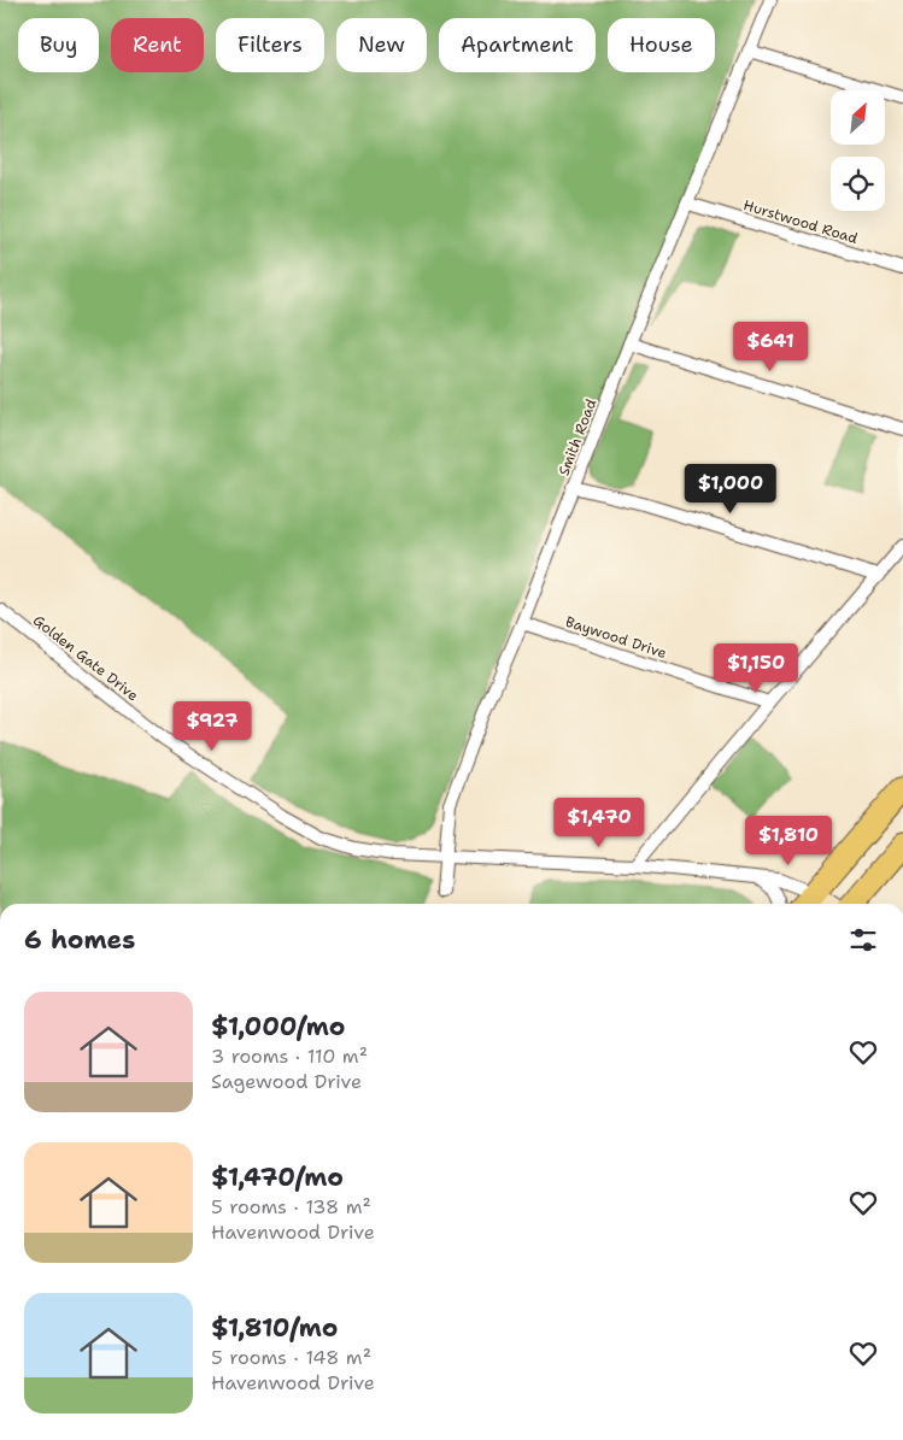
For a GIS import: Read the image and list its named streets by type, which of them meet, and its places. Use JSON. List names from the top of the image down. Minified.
{"streets":{"street":["Hurstwood Road","Smith Road","Baywood Drive","Golden Gate Drive"]},"crossings":[["Hurstwood Road","Smith Road"],["Smith Road","Baywood Drive"],["Smith Road","Golden Gate Drive"]],"north":"top right","page":{"chip":["Buy","Rent","Filters","New","Apartment","House"],"price":["$641","$1,000","$1,150","$927","$1,470","$1,810"],"heading":"6 homes","list":[{"name":"$1,000/mo","note":"3 rooms · 110 m² · Sagewood Drive"},{"name":"$1,470/mo","note":"5 rooms · 138 m² · Havenwood Drive"},{"name":"$1,810/mo","note":"5 rooms · 148 m² · Havenwood Drive"}]}}
